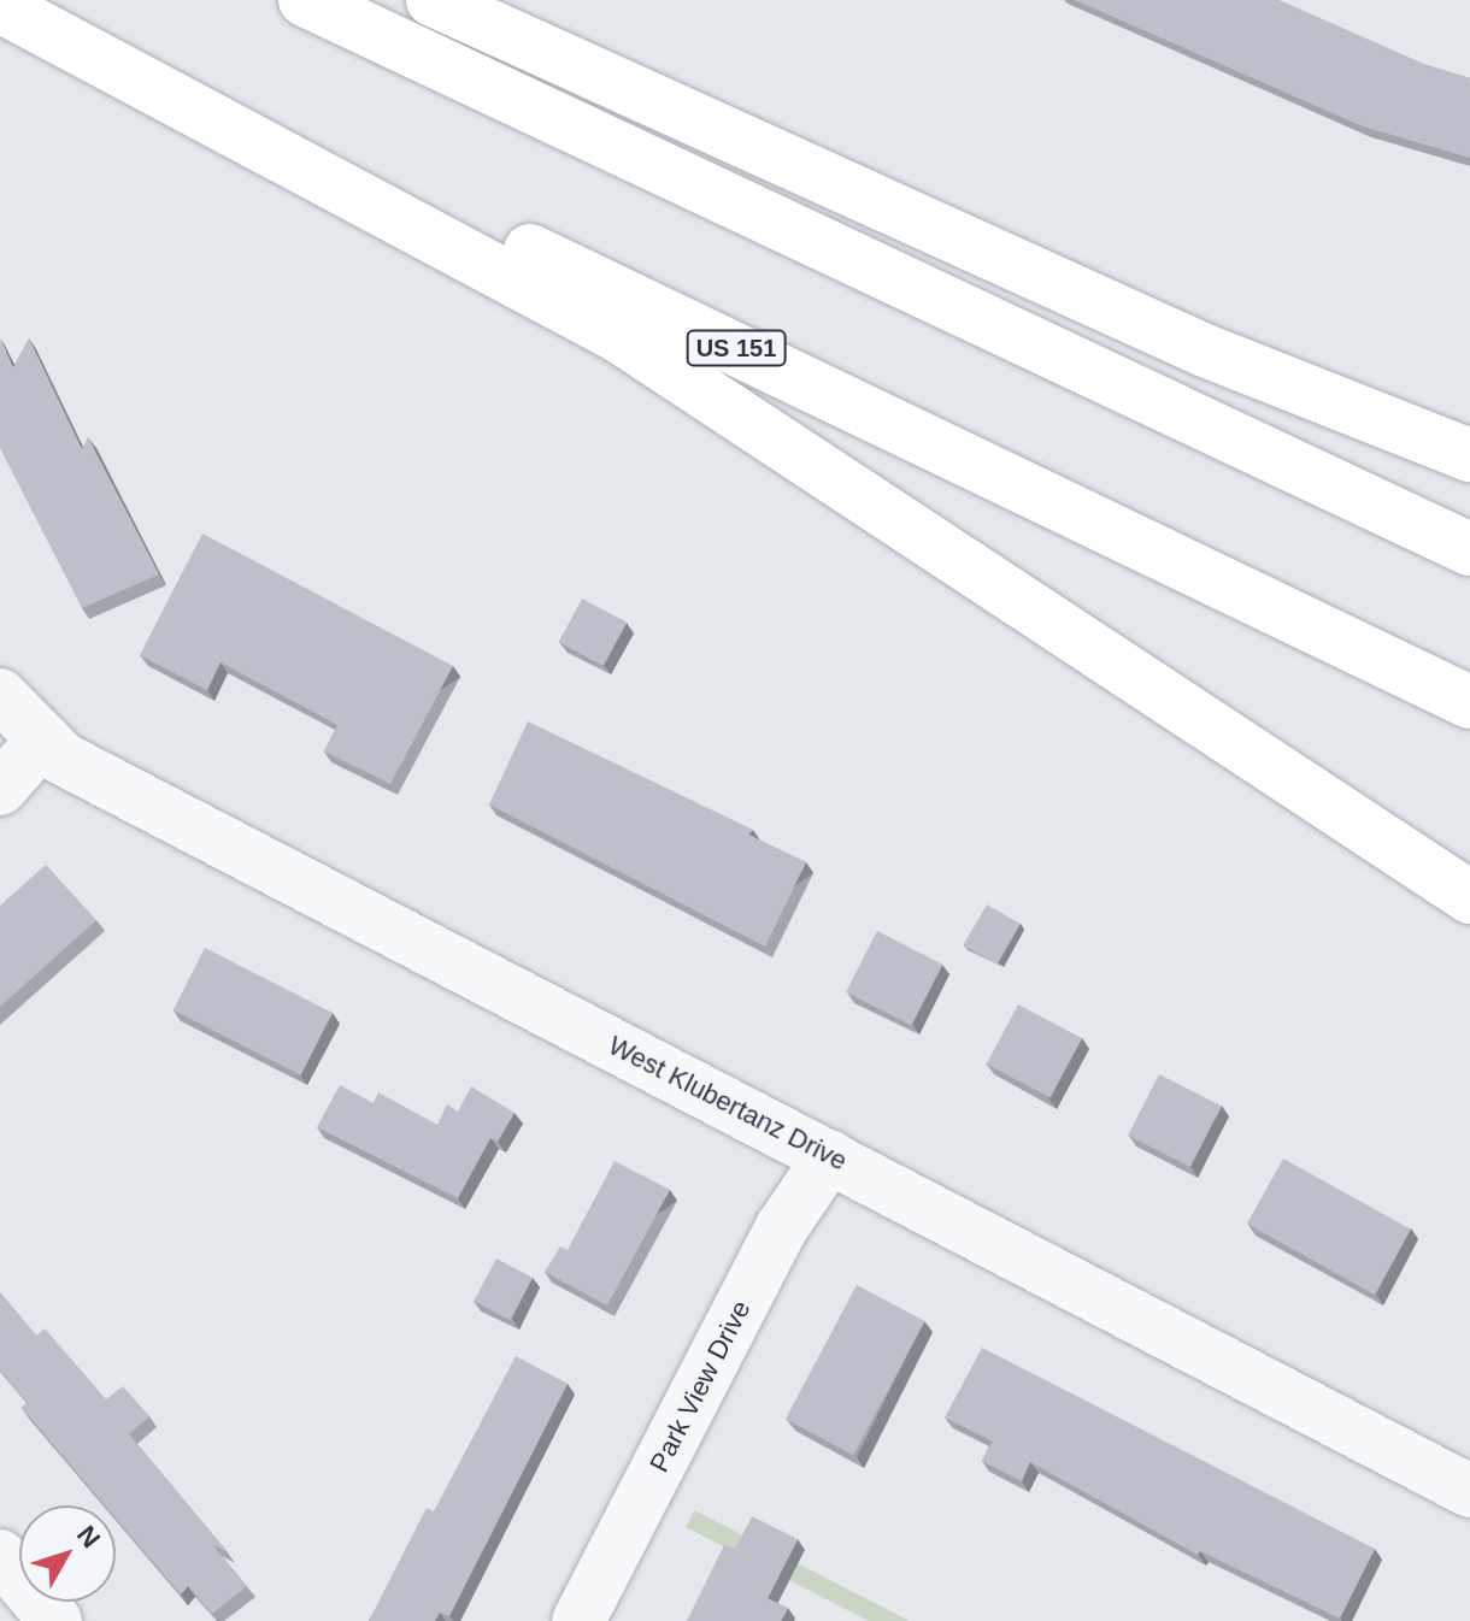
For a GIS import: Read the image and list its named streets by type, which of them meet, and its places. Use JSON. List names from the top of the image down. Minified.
{"streets":{"highway":["US 151"],"street":["West Klubertanz Drive","Park View Drive"]},"crossings":[["West Klubertanz Drive","Park View Drive"]],"north":"top right"}
